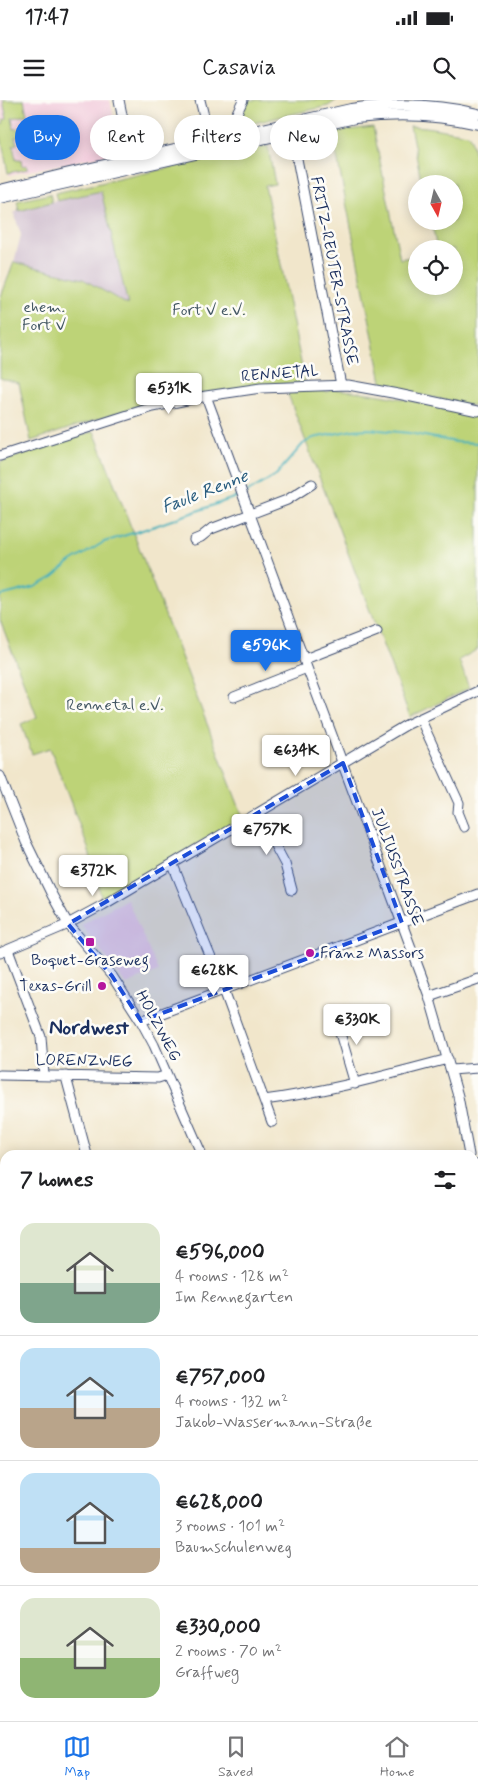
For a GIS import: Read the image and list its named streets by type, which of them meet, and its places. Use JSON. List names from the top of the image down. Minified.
{"streets":{"street":["FRITZ-REUTER-STRASSE","RENNETAL","JULIUSSTRASSE","HOLZWEG","LORENZWEG"]},"crossings":[["FRITZ-REUTER-STRASSE","RENNETAL"],["RENNETAL","JULIUSSTRASSE"],["HOLZWEG","LORENZWEG"]],"districts":["Nordwest"],"water":["Faule Renne"],"parks":["ehem. Fort V","Fort V e.V.","Rennetal e.V."],"places":{"transit":["Boquet-Graseweg"],"other":["Franz Massors","Texas-Grill"]},"north":"bottom","page":{"status":"17:47","header":"Casavia","chip":["Buy","Rent","Filters","New"],"price":["€531K","€596K","€634K","€757K","€372K","€628K","€330K"],"heading":"7 homes","list":[{"name":"€596,000","note":"4 rooms · 128 m² · Im Rennegarten"},{"name":"€757,000","note":"4 rooms · 132 m² · Jakob-Wassermann-Straße"},{"name":"€628,000","note":"3 rooms · 101 m² · Baumschulenweg"},{"name":"€330,000","note":"2 rooms · 70 m² · Graffweg"}],"tabs":["Map","Saved","Home"]}}
